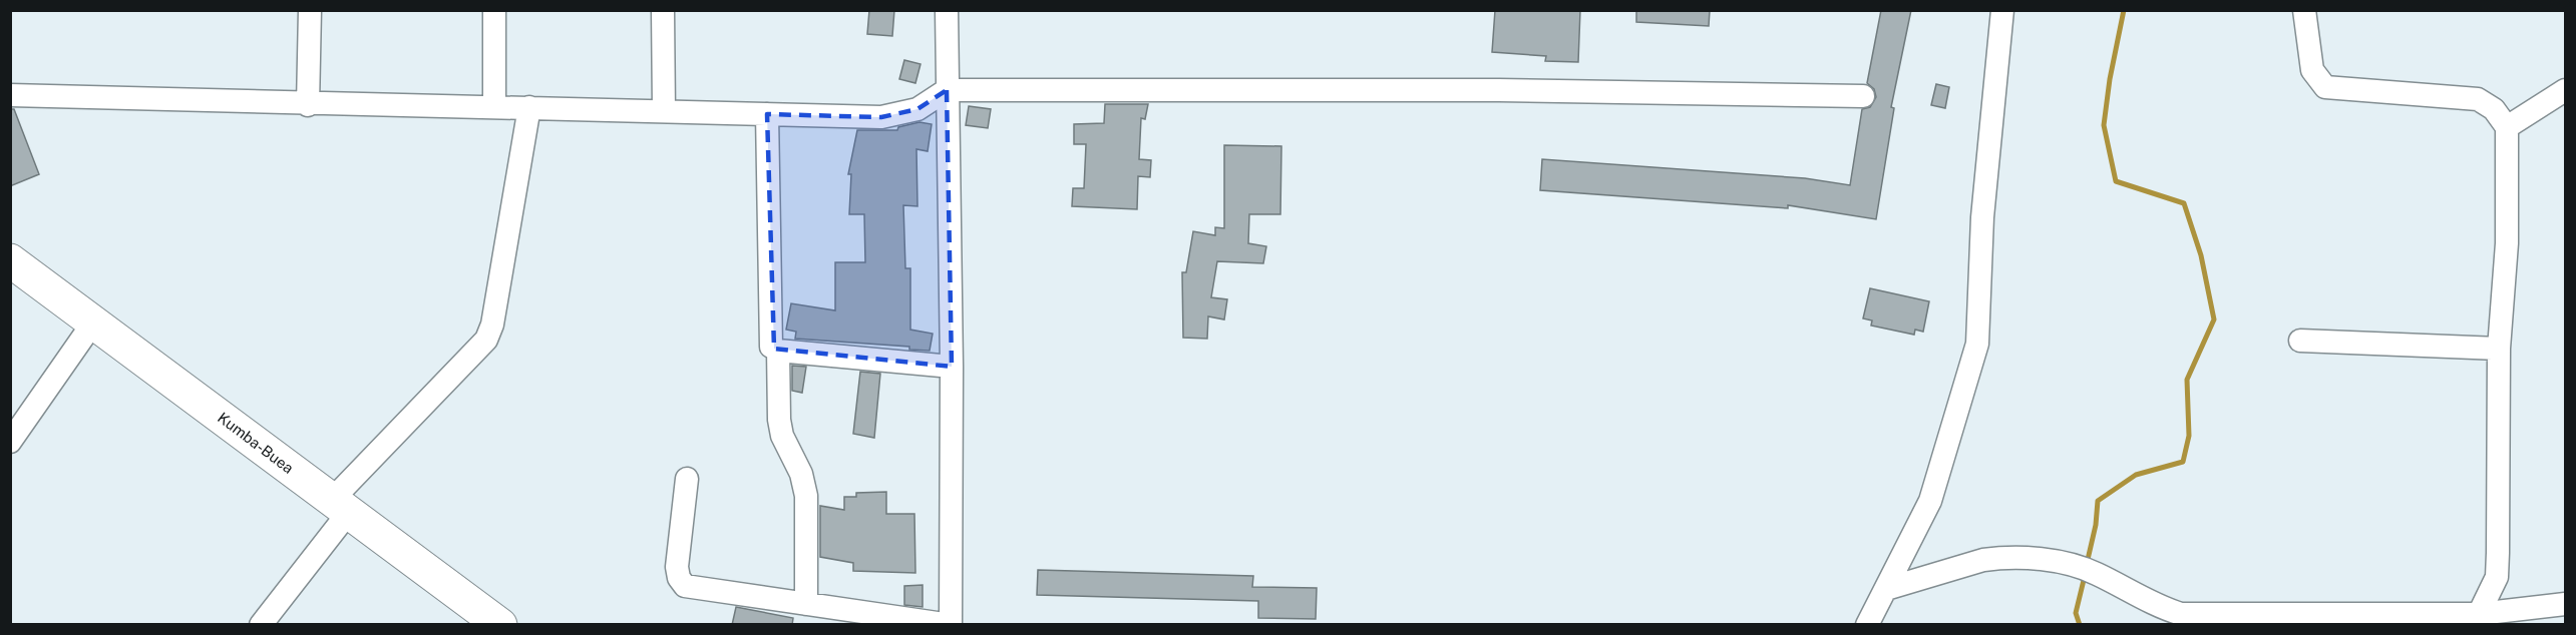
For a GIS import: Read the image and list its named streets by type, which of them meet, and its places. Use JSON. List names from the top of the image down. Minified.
{"streets":{"highway":["Kumba-Buea"]}}
